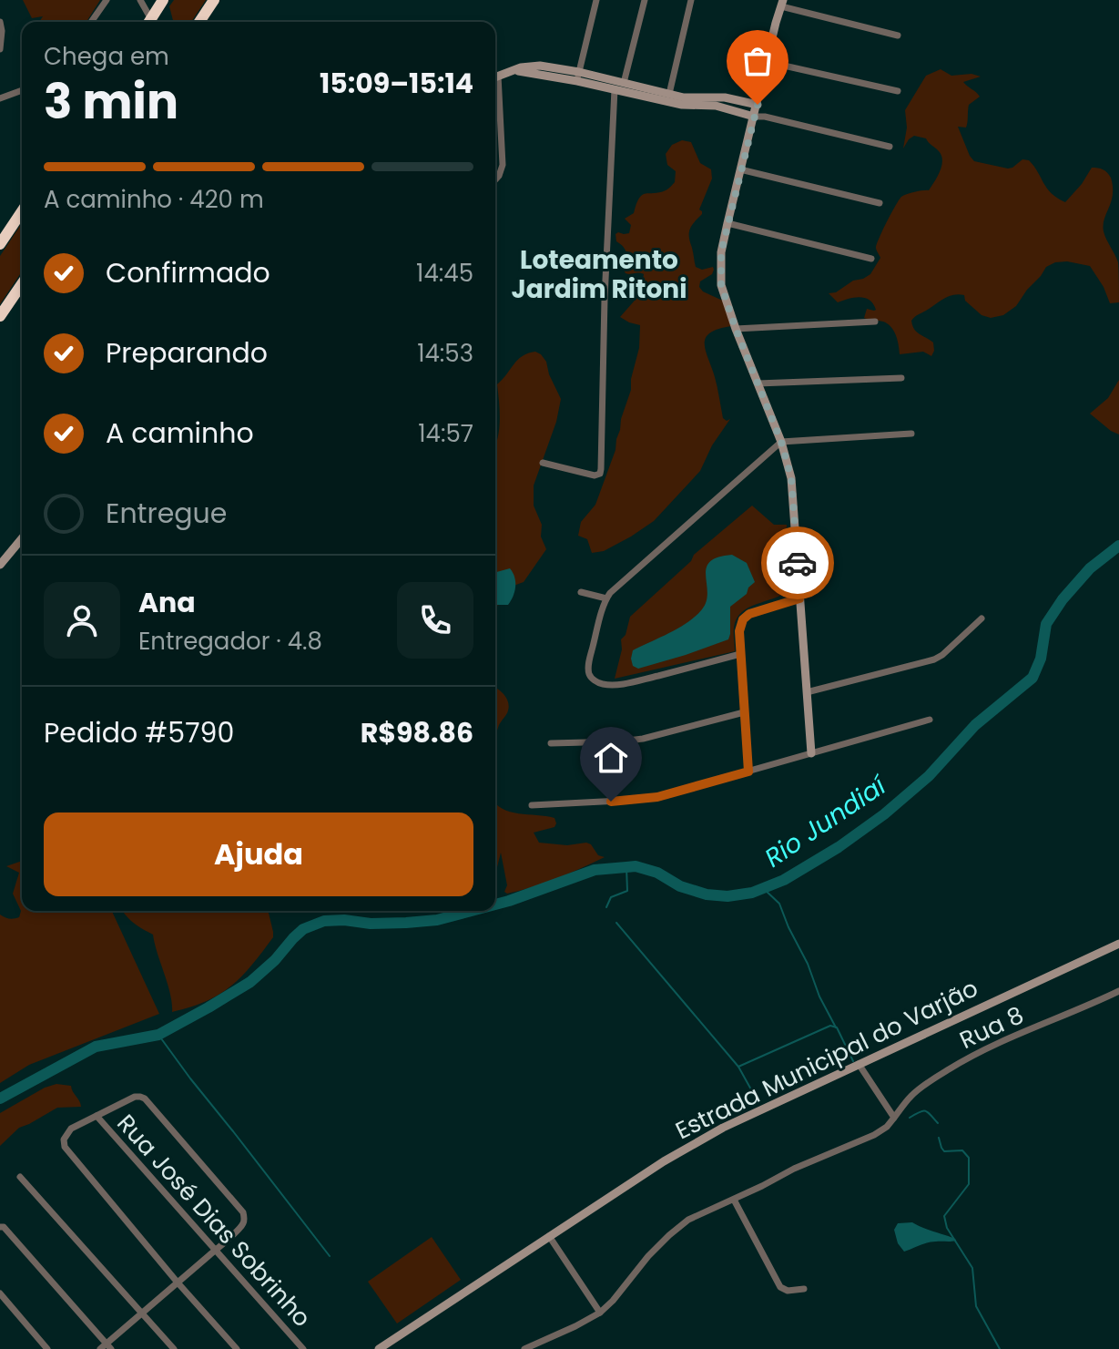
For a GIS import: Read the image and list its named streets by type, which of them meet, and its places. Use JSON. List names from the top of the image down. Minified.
{"streets":{"street":["Rua 8","Estrada Municipal do Varjão","Rua José Dias Sobrinho"]},"districts":["Loteamento Jardim Ritoni"],"water":["Rio Jundiaí"],"page":{"heading":["3 min","Chega em","15:09–15:14"],"panel":["Ana","Entregador · 4.8","Pedido #5790","R$98.86"],"bar":"A caminho · 420 m","list":[["Confirmado","14:45"],["Preparando","14:53"],["A caminho","14:57"],"Entregue"],"buttons":"Ajuda"}}
